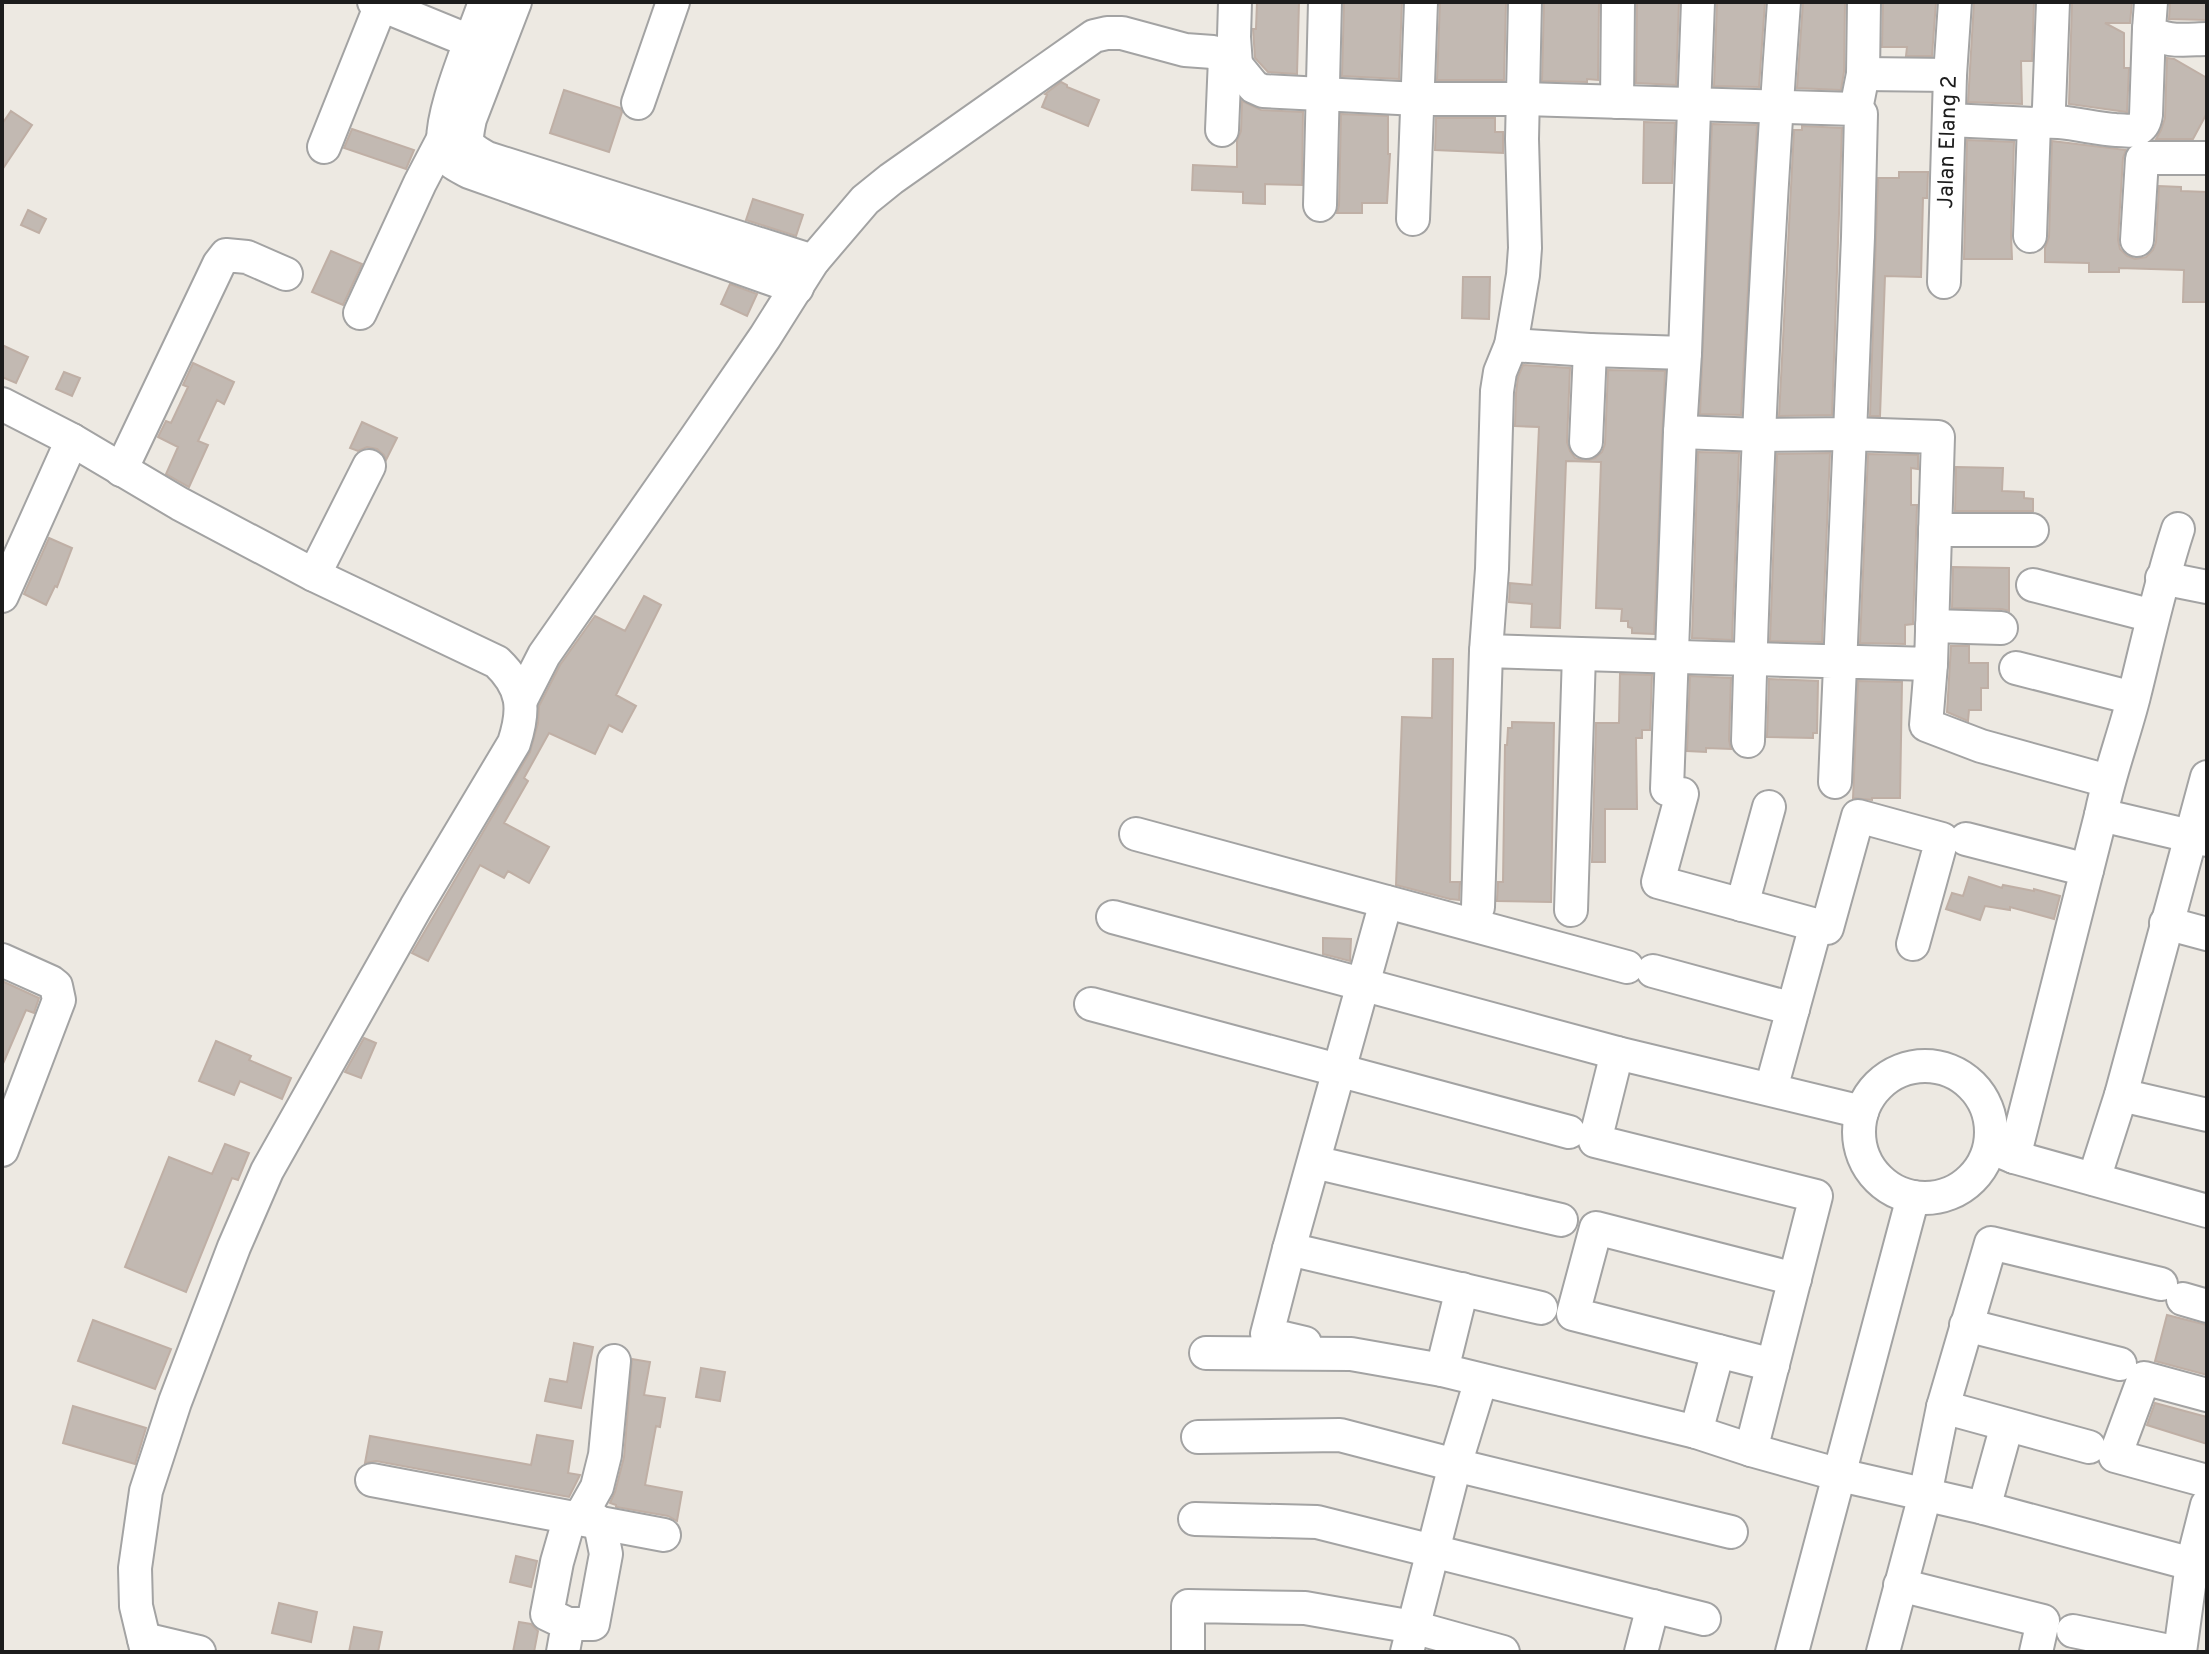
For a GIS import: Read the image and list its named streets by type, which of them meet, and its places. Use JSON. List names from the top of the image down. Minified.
{"streets":{"street":["Jalan Elang 2"]}}
